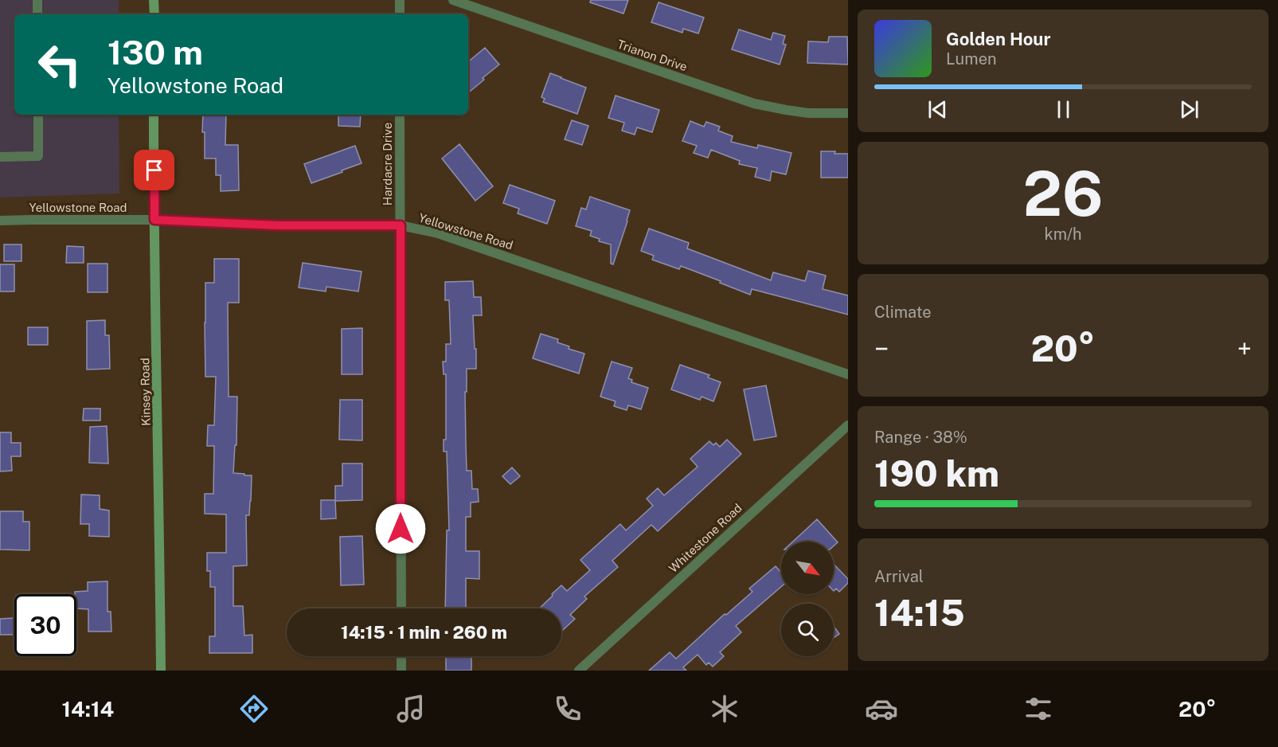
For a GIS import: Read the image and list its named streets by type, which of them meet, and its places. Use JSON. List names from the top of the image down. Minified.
{"streets":{"street":["Trianon Drive","Hardacre Drive","Yellowstone Road","Kinsey Road","Whitestone Road"]},"crossings":[["Hardacre Drive","Yellowstone Road"],["Yellowstone Road","Kinsey Road"]],"north":"bottom right","page":{"turn":["130 m","Yellowstone Road"],"song":["Golden Hour","Lumen"],"tile":[["26","km/h"],"Climate",["Range · 38%","190 km"],["Arrival","14:15"]],"heat":["−","20°","+"],"limit":"30","trip":"14:15 · 1 min · 260 m","tabs":["14:14","20°"]}}
